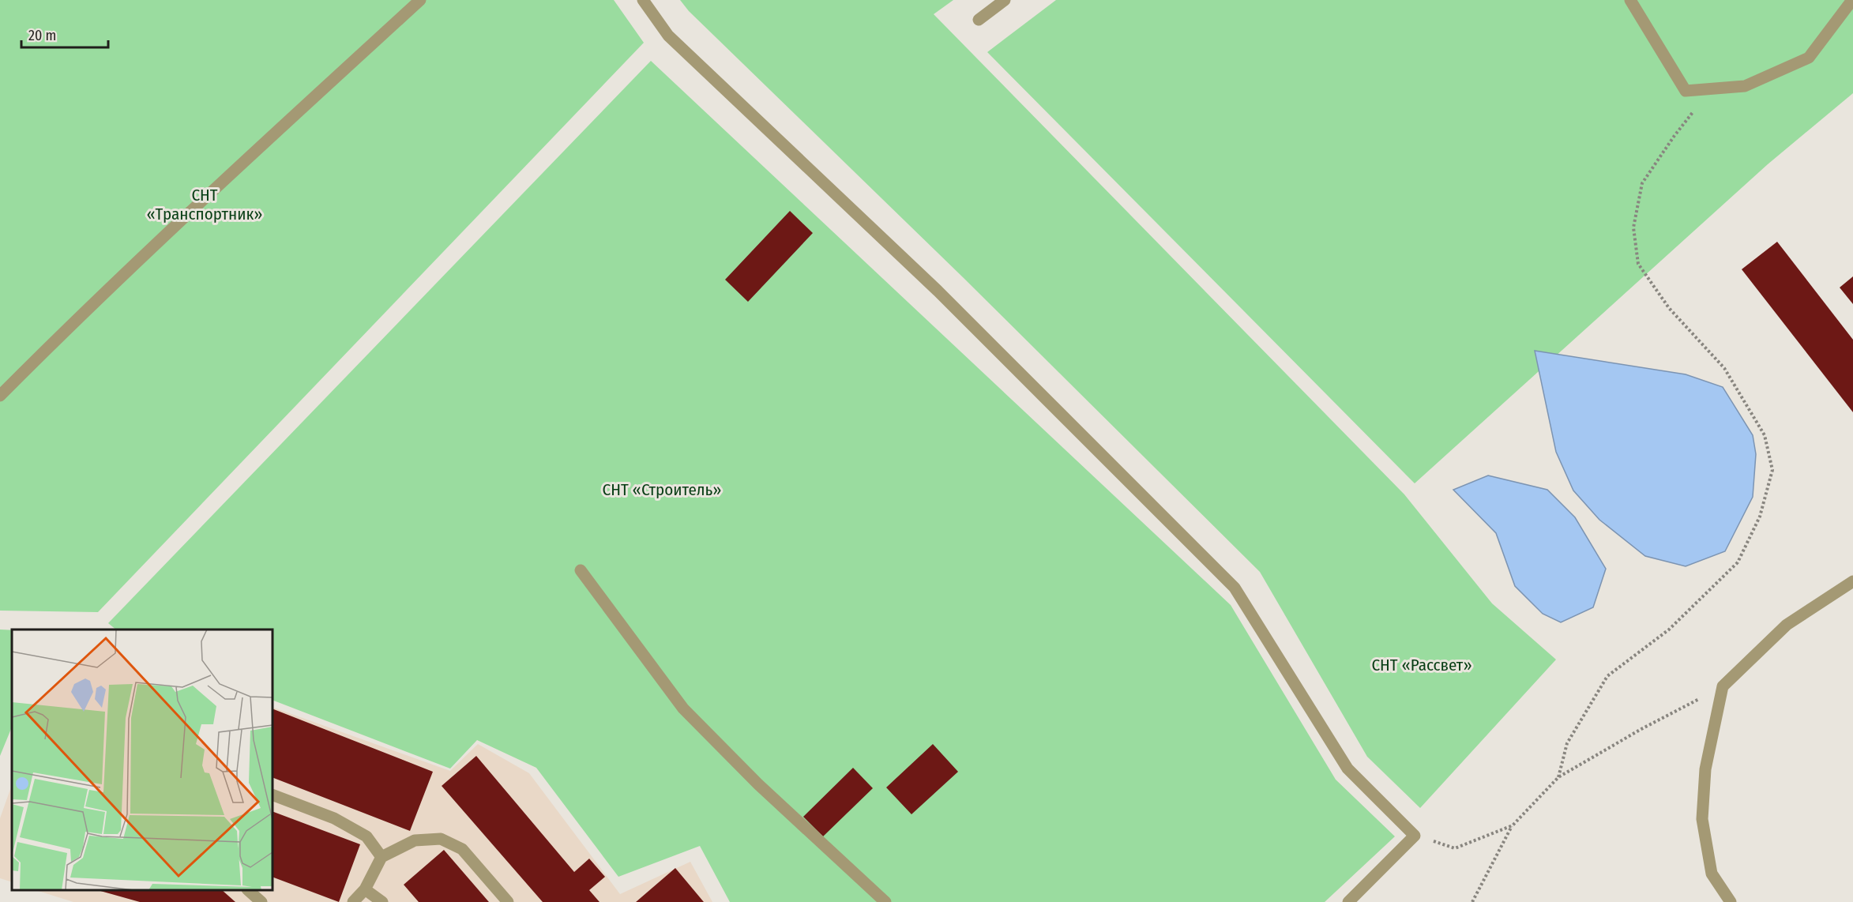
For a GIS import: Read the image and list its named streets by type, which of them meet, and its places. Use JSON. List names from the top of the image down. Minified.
{"parks":["СНТ «Транспортник»","СНТ «Строитель»","СНТ «Рассвет»"],"scale_bar":"20 m"}
